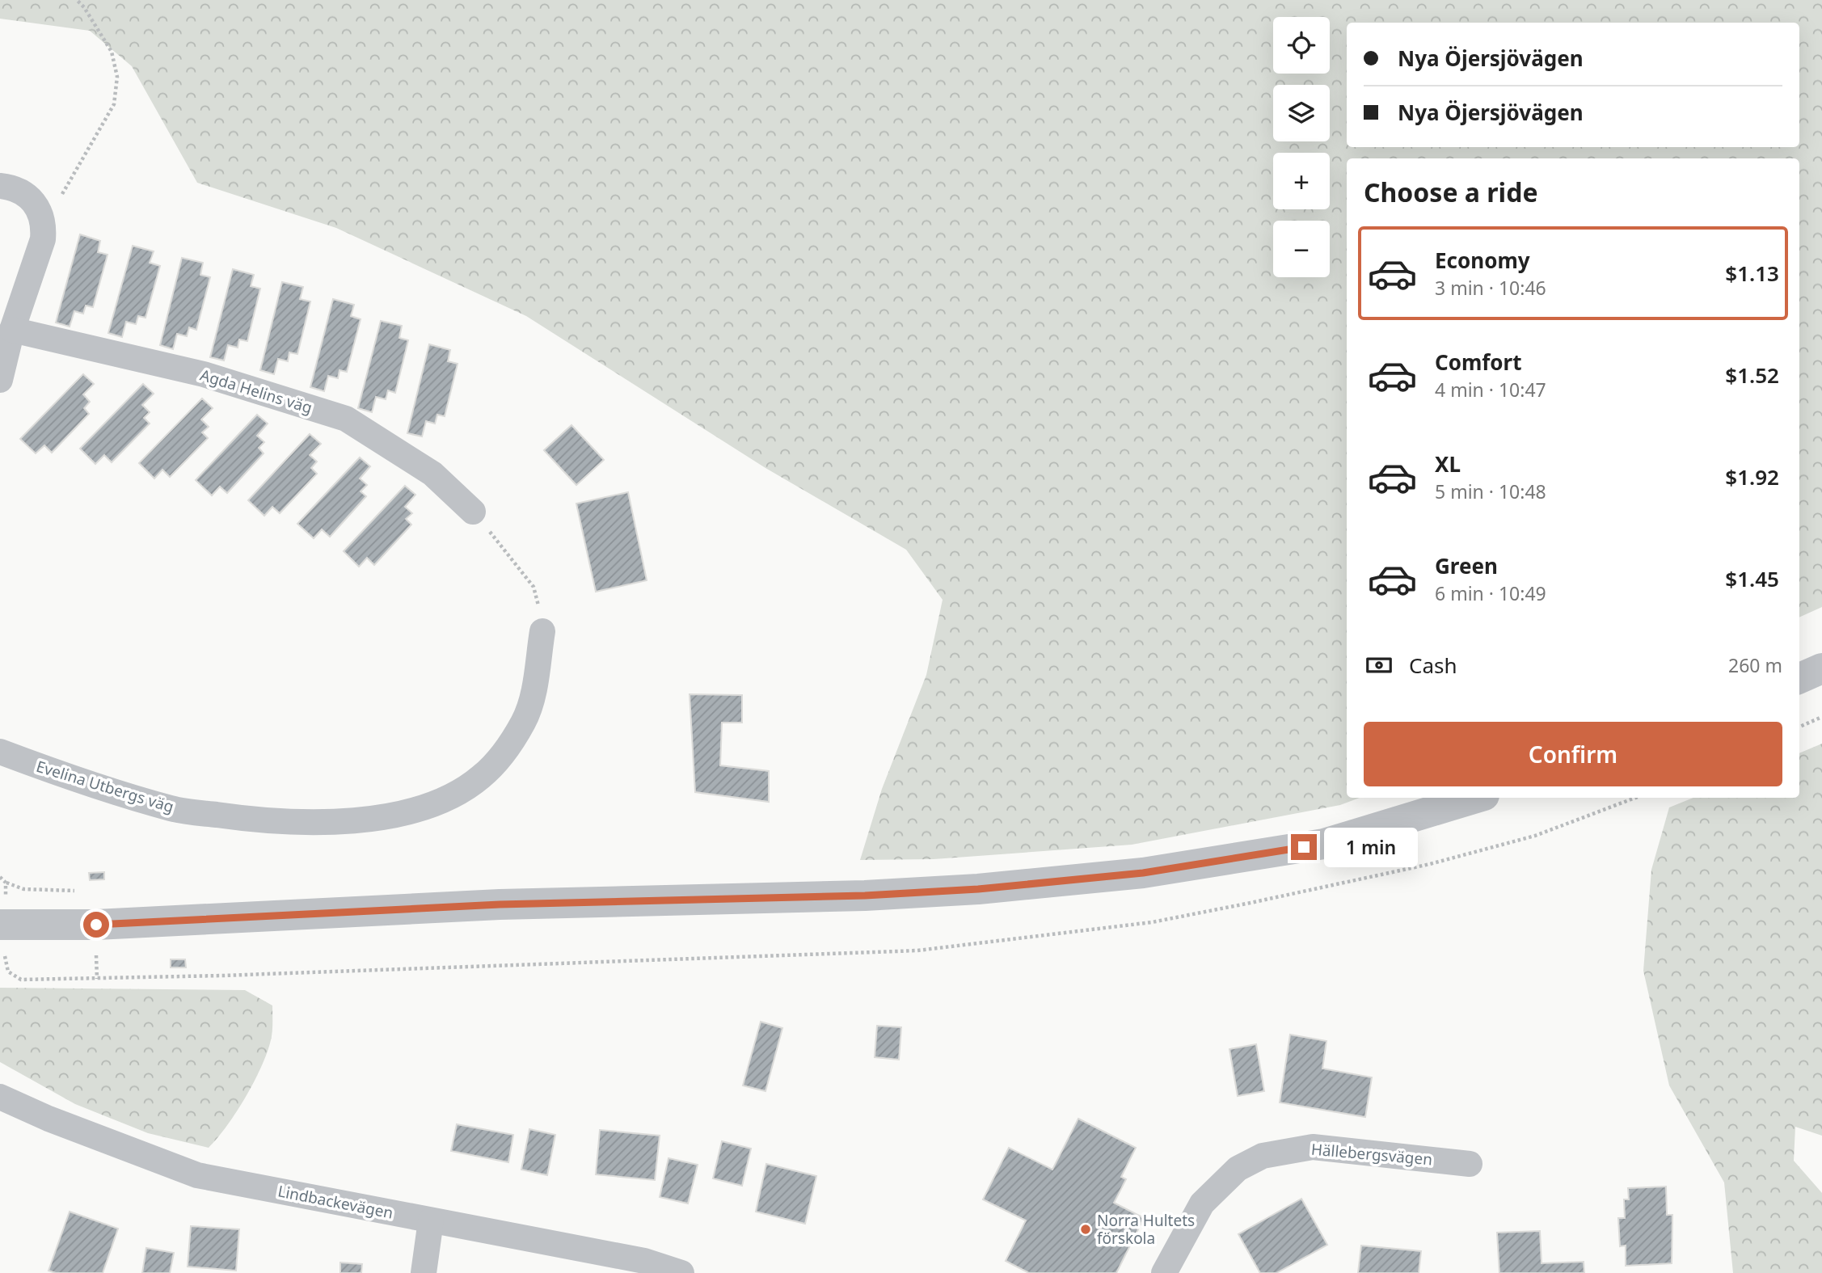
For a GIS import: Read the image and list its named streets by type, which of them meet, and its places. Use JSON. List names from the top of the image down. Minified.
{"streets":{"street":["Agda Helins väg","Evelina Utbergs väg","Hällebergsvägen","Lindbackevägen"]},"places":["Norra Hultets förskola"],"page":{"map_buttons":["+","−"],"banner":["Nya Öjersjövägen","Nya Öjersjövägen"],"heading":"Choose a ride","list":[{"name":"Economy","note":"3 min · 10:46","value":"$1.13"},{"name":"Comfort","note":"4 min · 10:47","value":"$1.52"},{"name":"XL","note":"5 min · 10:48","value":"$1.92"},{"name":"Green","note":"6 min · 10:49","value":"$1.45"}],"pay":["Cash","260 m"],"buttons":"Confirm","bubble":"1 min"}}
